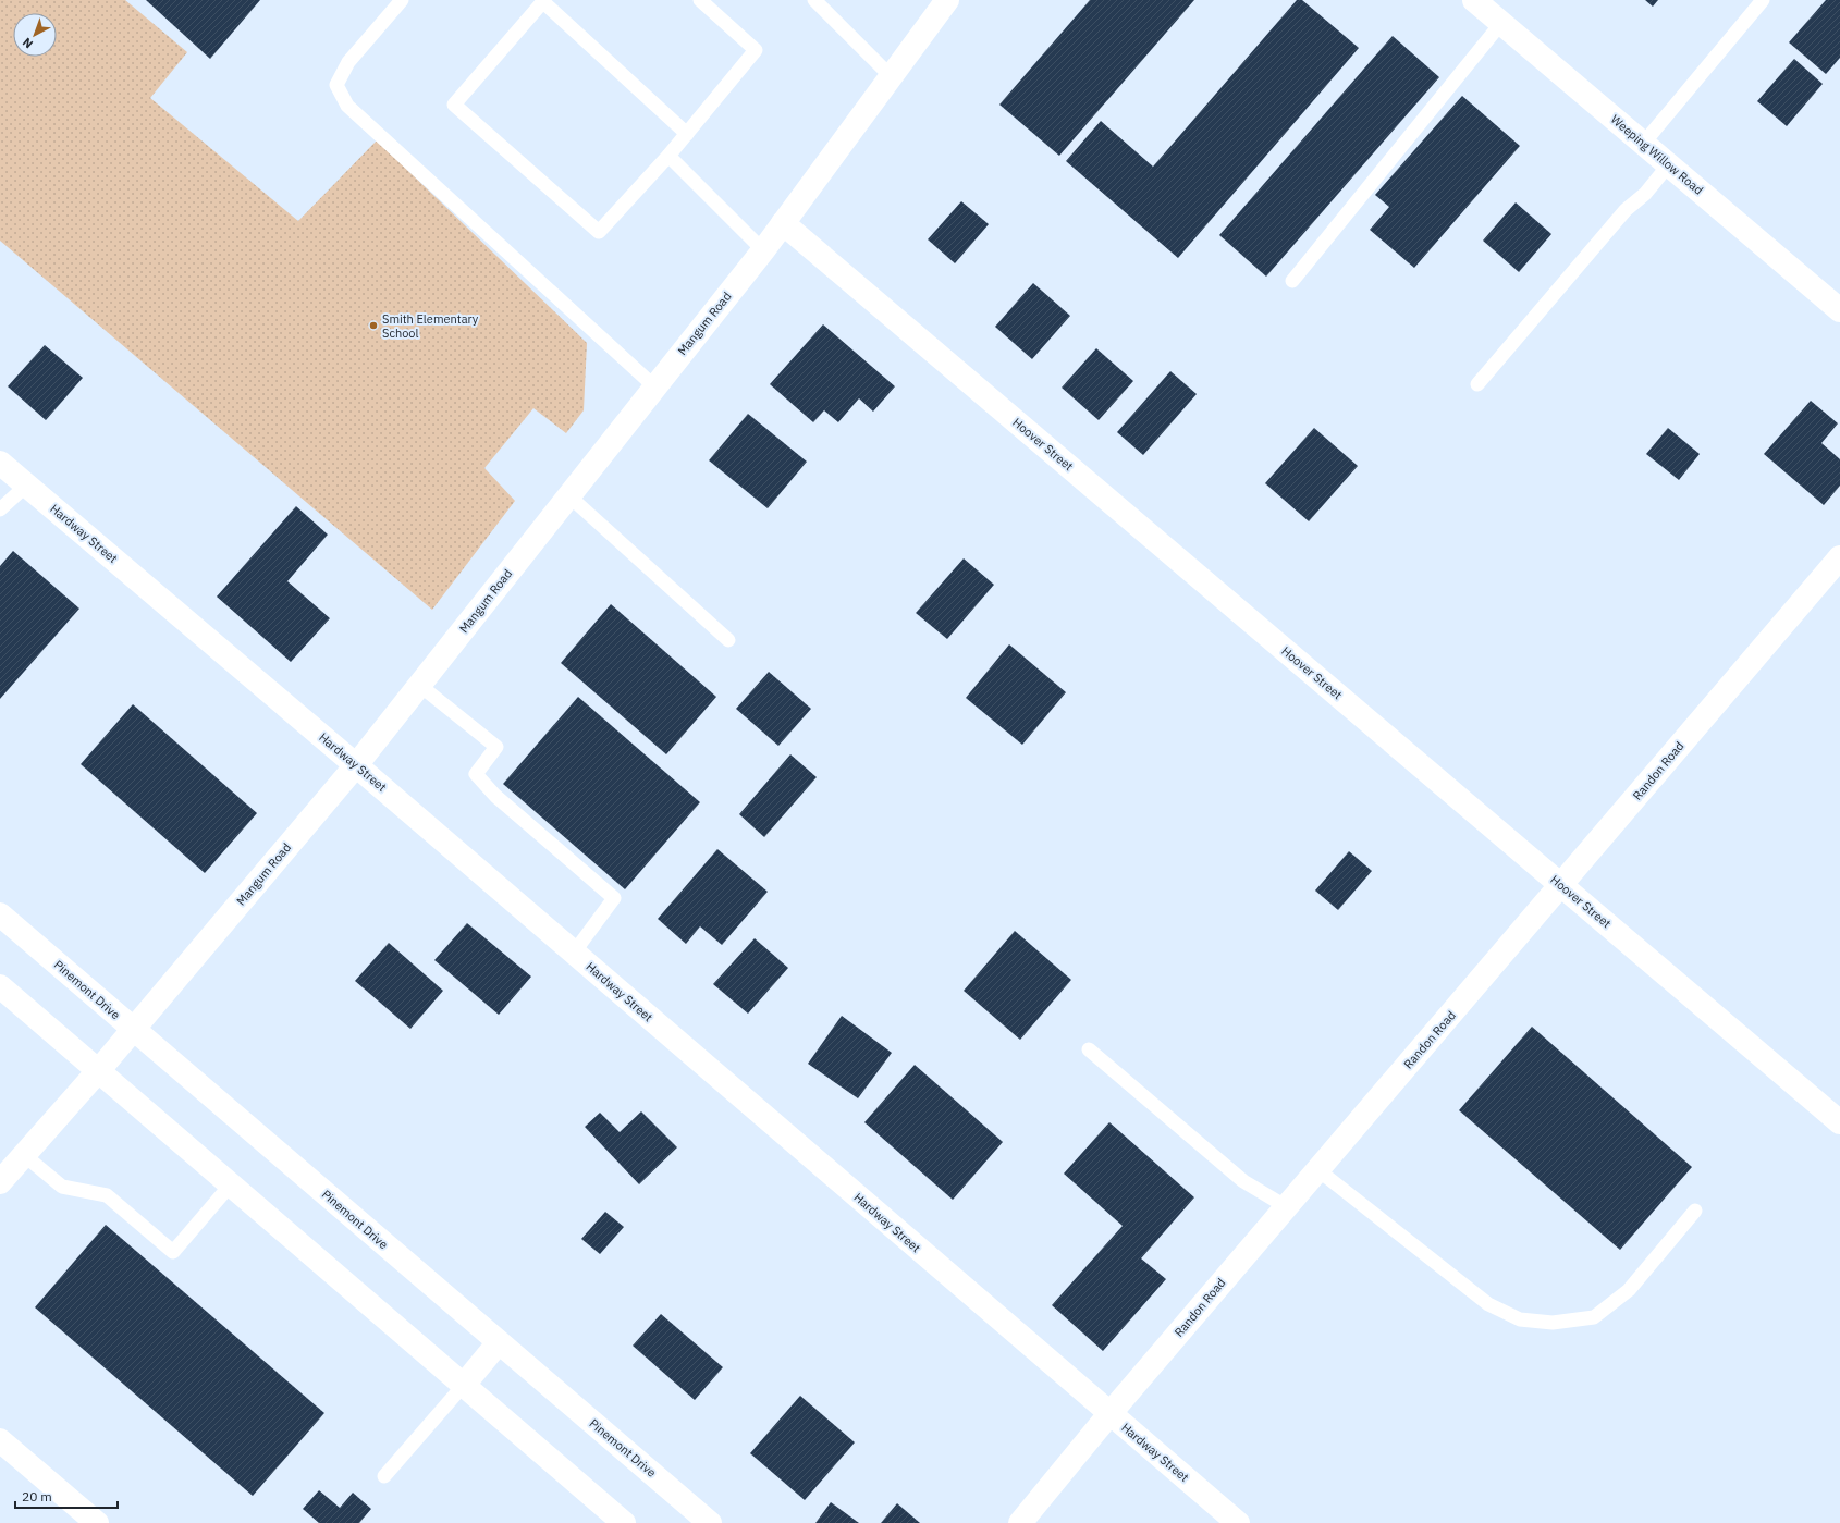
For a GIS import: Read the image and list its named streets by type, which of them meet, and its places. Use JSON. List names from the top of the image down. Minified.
{"streets":{"street":["Weeping Willow Road","Mangum Road","Hoover Street","Hardway Street","Randon Road","Pinemont Drive"]},"crossings":[["Mangum Road","Hoover Street"],["Mangum Road","Hardway Street"],["Mangum Road","Pinemont Drive"],["Hoover Street","Randon Road"],["Hardway Street","Randon Road"]],"places":["Smith Elementary School"],"scale_bar":"20 m","north":"bottom left"}
